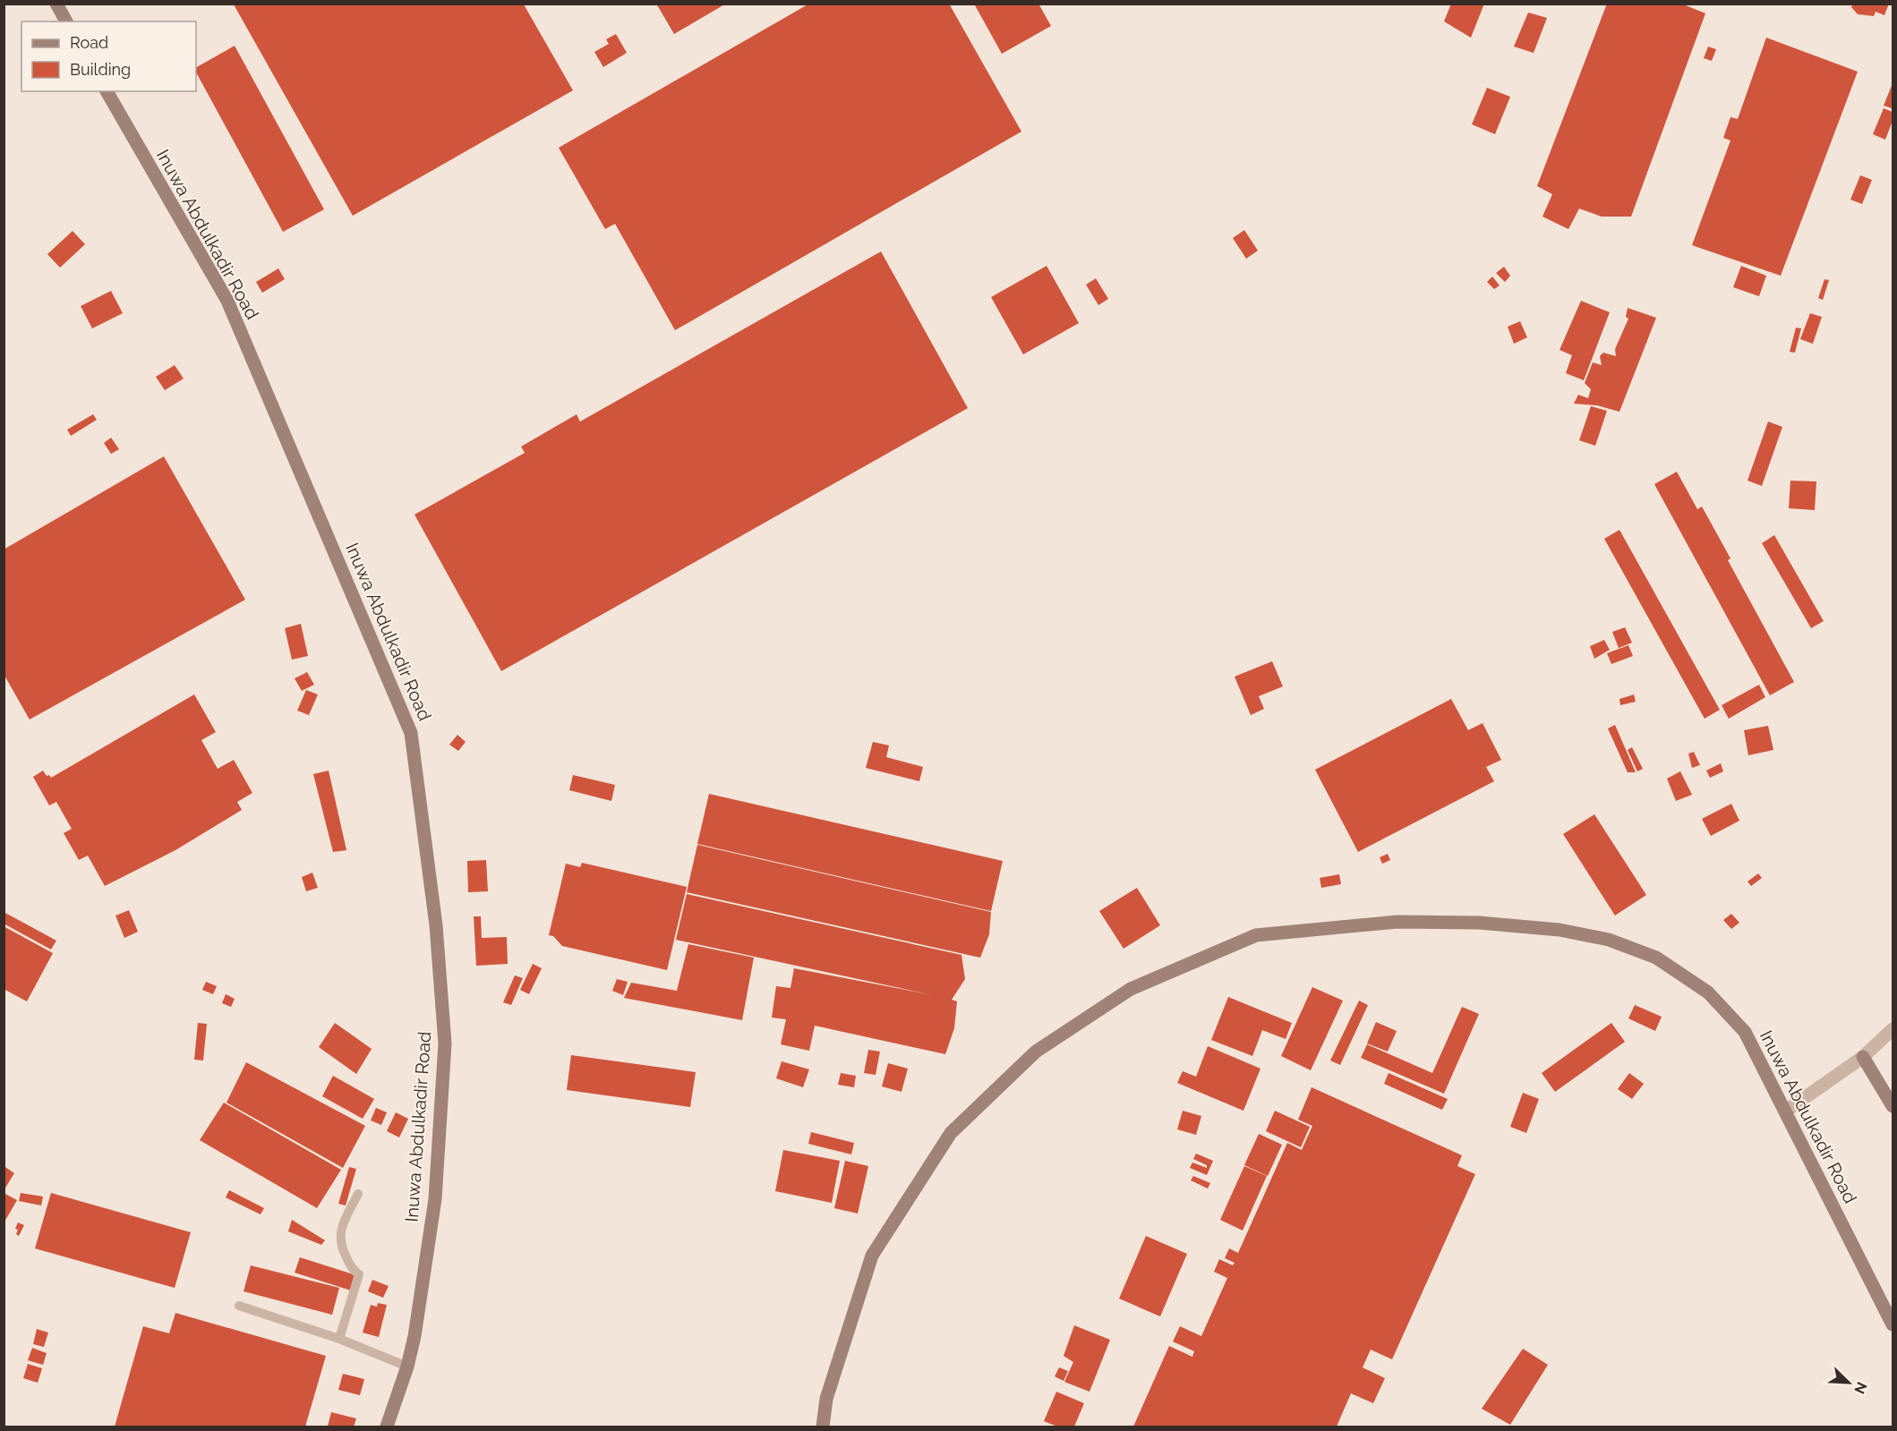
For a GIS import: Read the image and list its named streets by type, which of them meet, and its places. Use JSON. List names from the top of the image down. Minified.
{"streets":{"main road":["Inuwa Abdulkadir Road"]},"legend":["Road","Building"],"north":"bottom right"}
